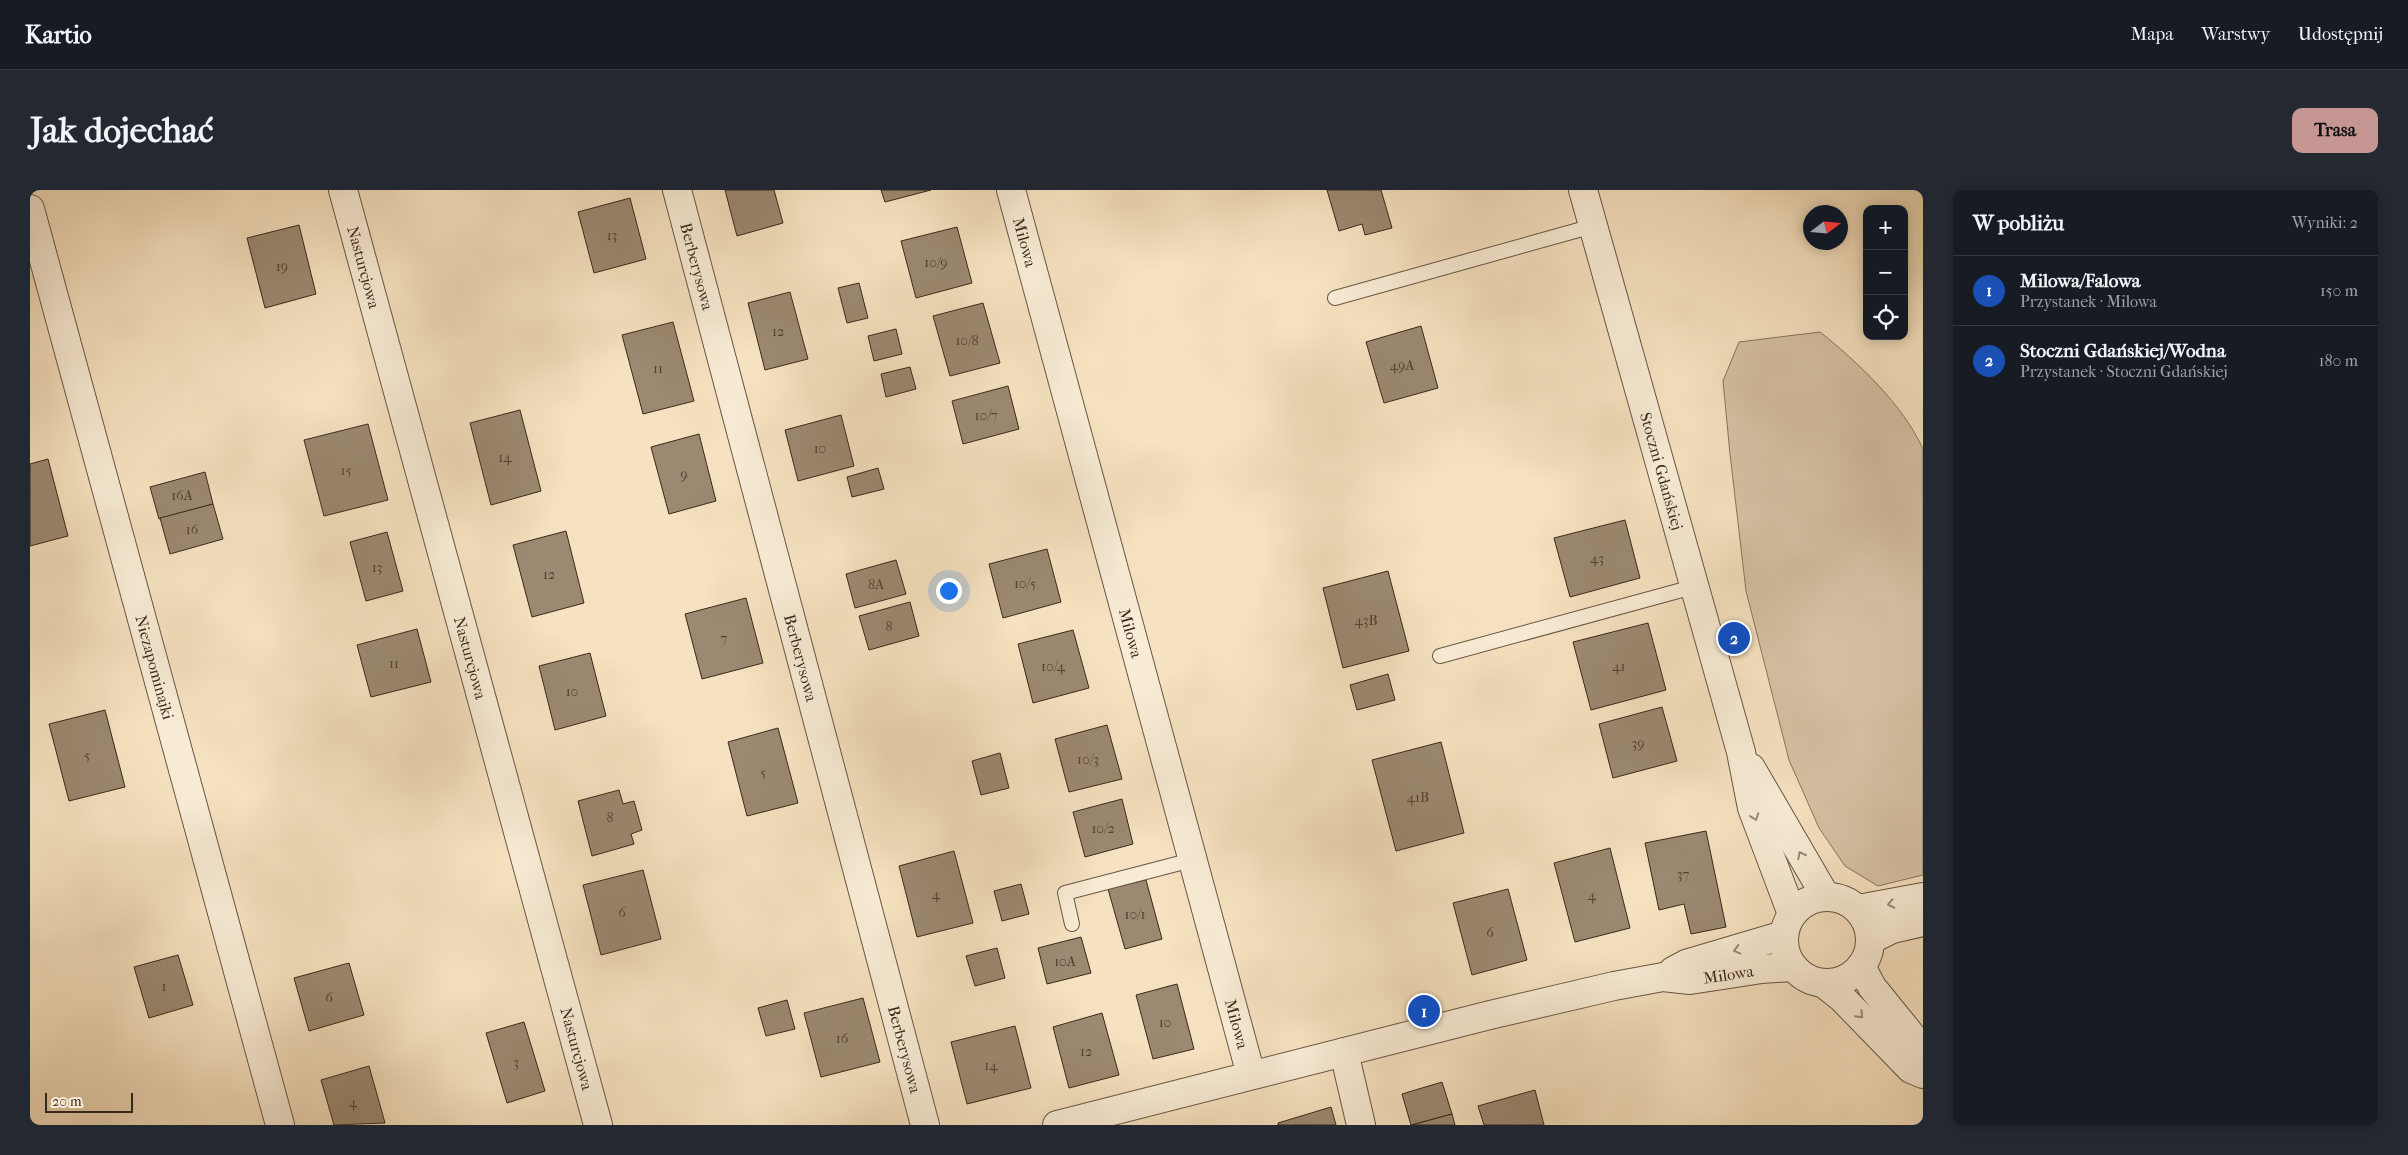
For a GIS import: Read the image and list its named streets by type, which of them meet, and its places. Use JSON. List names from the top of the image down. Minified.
{"streets":{"street":["Milowa","Berberysowa","Nasturcjowa","Stoczni Gdańskiej","Niezapominajki"]},"crossings":[["Milowa","Stoczni Gdańskiej"]],"house_numbers":["13","10/9","19","12","10/8","49A","11","10/7","10","14","15","9","16A","16","43","13","12","10/5","8A","43B","8","7","11","10/4","41","10","39","5","10/3","5","41B","8","10/2","37","4","4","6","10/1","6","10A","1","6","10","16","12","3","14","4"],"scale_bar":"20 m","north":"right","page":{"header":"Kartio","nav":["Mapa","Warstwy","Udostępnij"],"buttons":"Trasa","title":"Jak dojechać","heading":["W pobliżu","Wyniki: 2"],"map_buttons":["+","−"],"list":[{"mark":"1","name":"Milowa/Falowa","note":"Przystanek · Milowa","value":"150 m"},{"mark":"2","name":"Stoczni Gdańskiej/Wodna","note":"Przystanek · Stoczni Gdańskiej","value":"180 m"}],"pins":["2","1"],"scale":"20 m"}}
